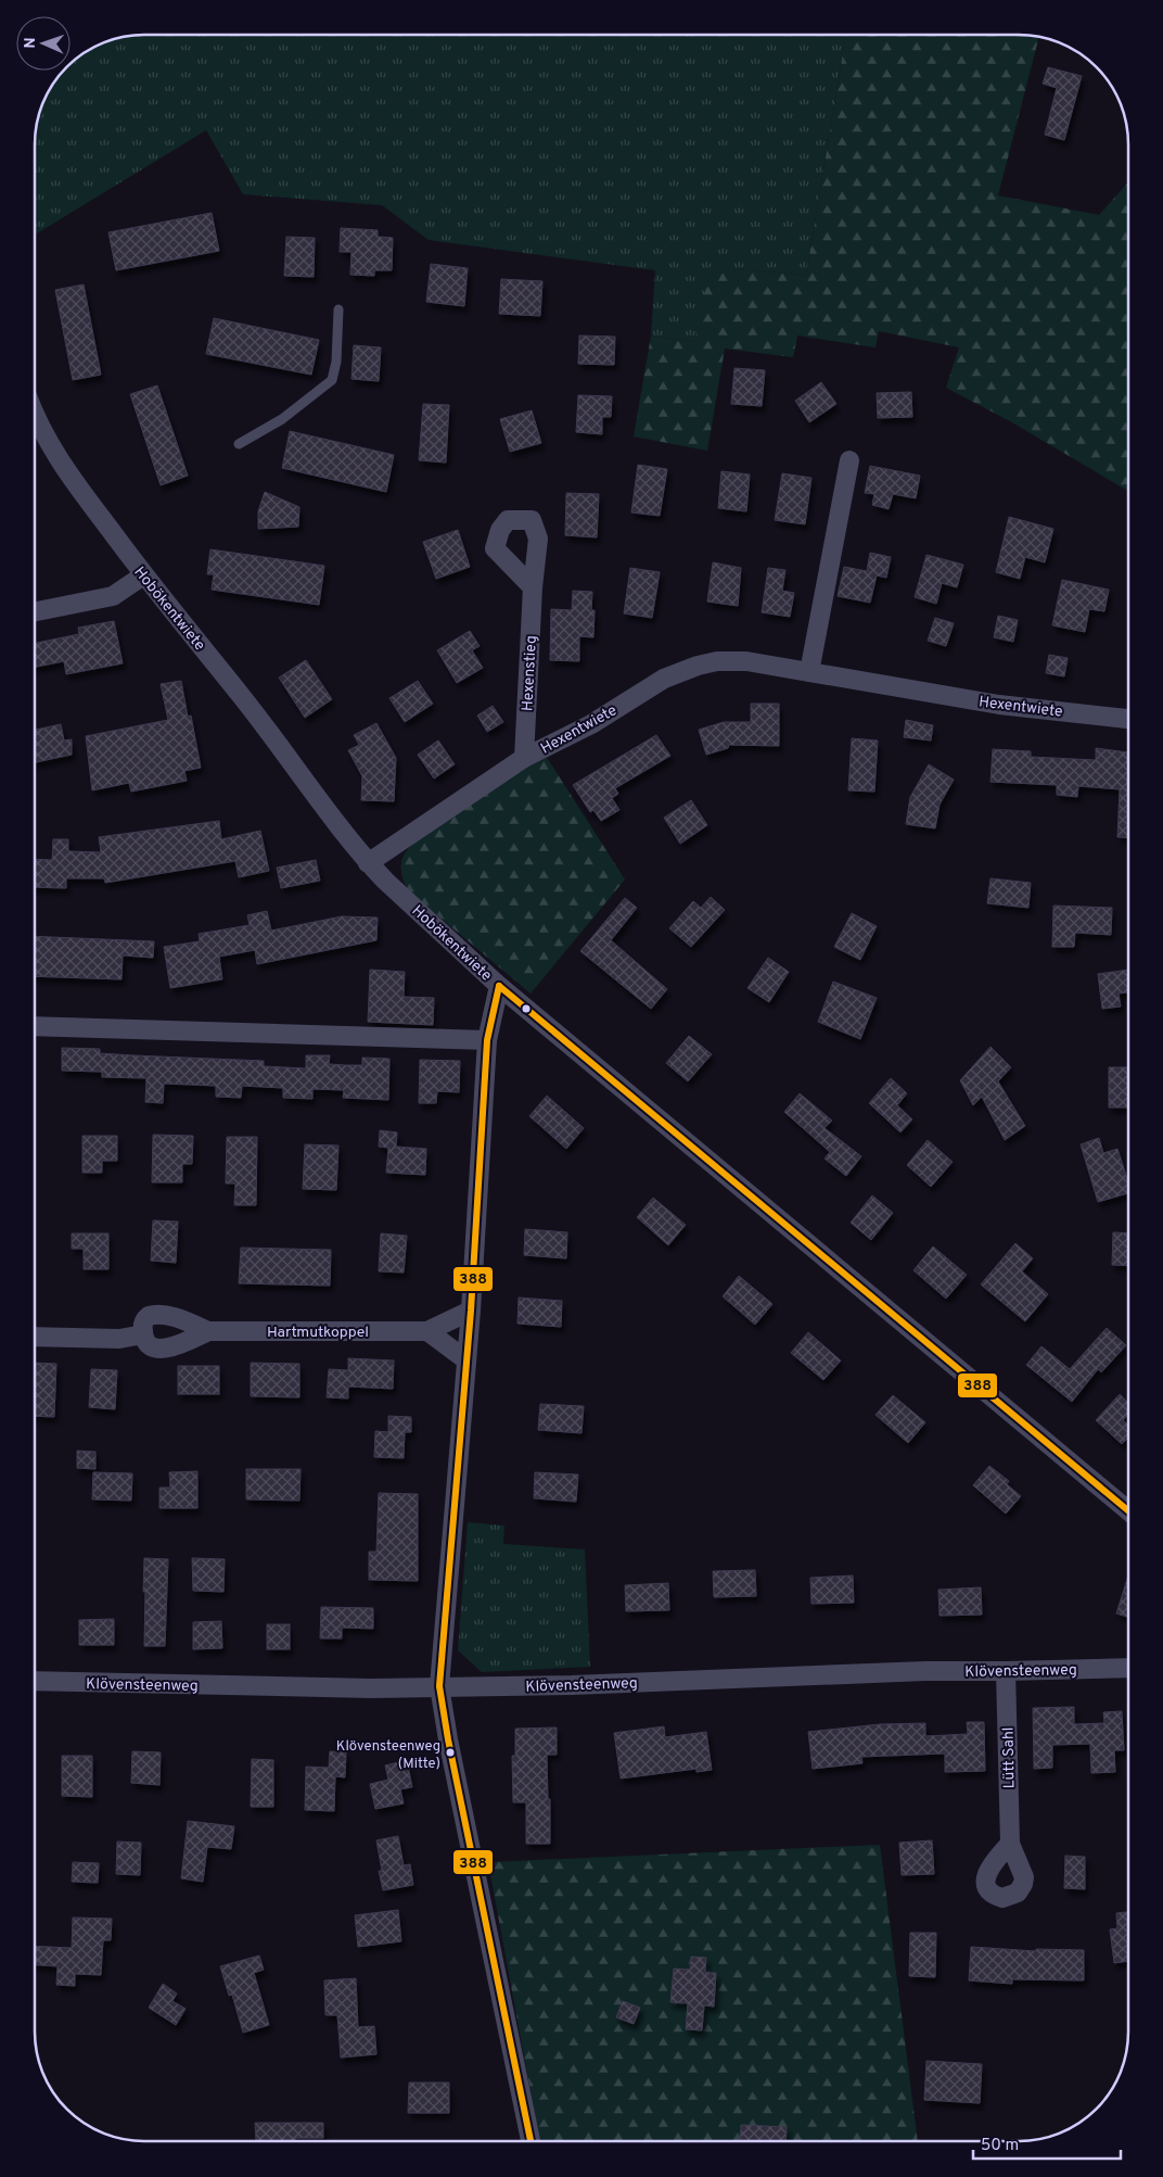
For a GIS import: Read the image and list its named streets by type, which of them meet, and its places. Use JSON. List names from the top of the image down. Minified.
{"streets":{"street":["Hobökentwiete","Hexenstieg","Hexentwiete","Hartmutkoppel","Klövensteenweg","Lütt Sahl"]},"crossings":[["Hobökentwiete","Hexentwiete"],["Hexenstieg","Hexentwiete"],["Klövensteenweg","Lütt Sahl"]],"places":["Klövensteenweg (Mitte)"],"lines":["transit line 388"],"scale_bar":"50 m","north":"left"}
